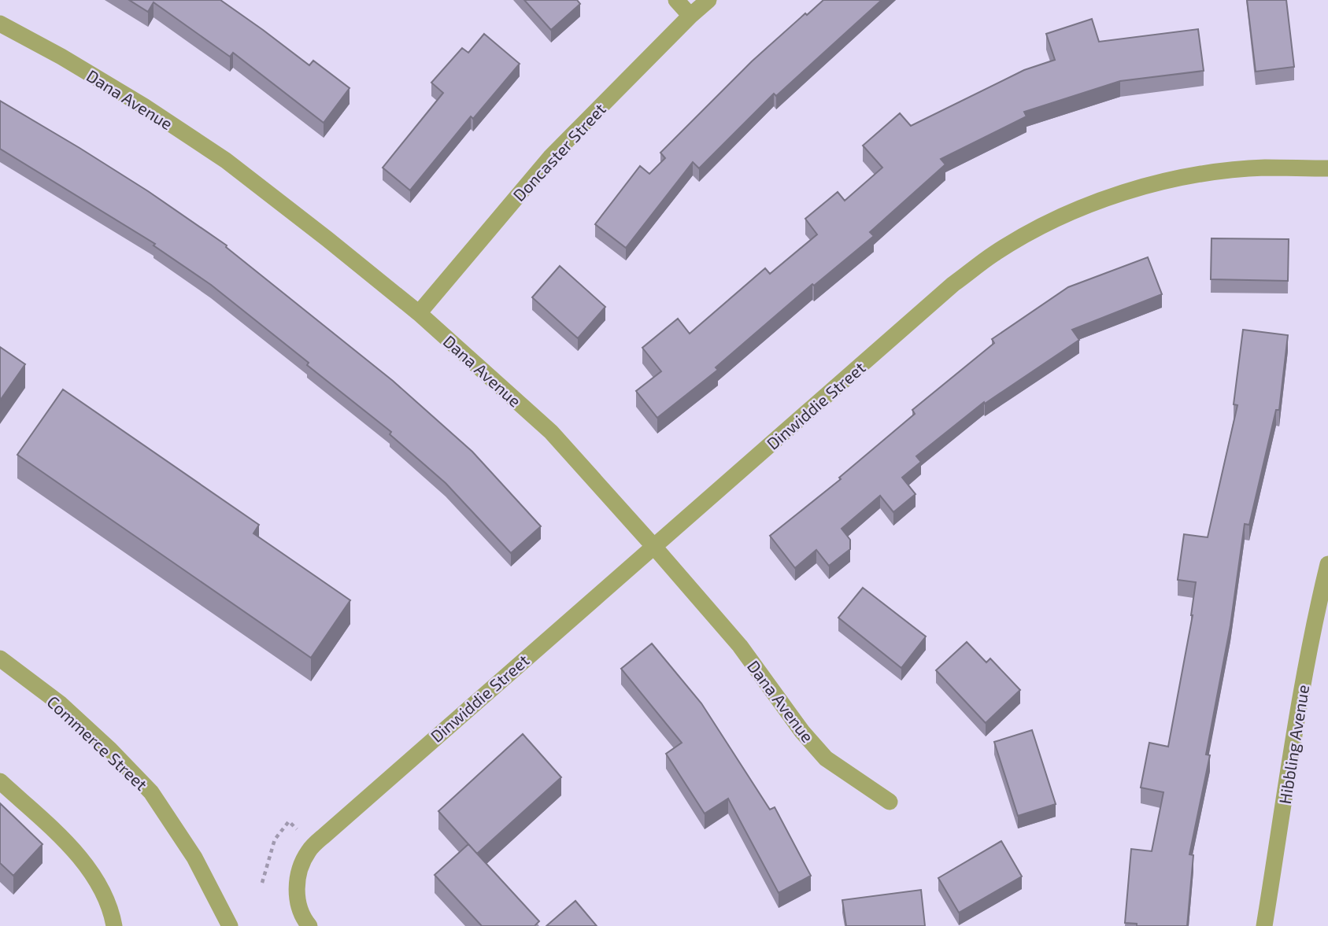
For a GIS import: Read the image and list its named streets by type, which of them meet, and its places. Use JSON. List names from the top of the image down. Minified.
{"streets":{"street":["Dana Avenue","Doncaster Street","Dinwiddie Street","Commerce Street","Hibbling Avenue"]},"crossings":[["Dana Avenue","Doncaster Street"],["Dana Avenue","Dinwiddie Street"]]}
